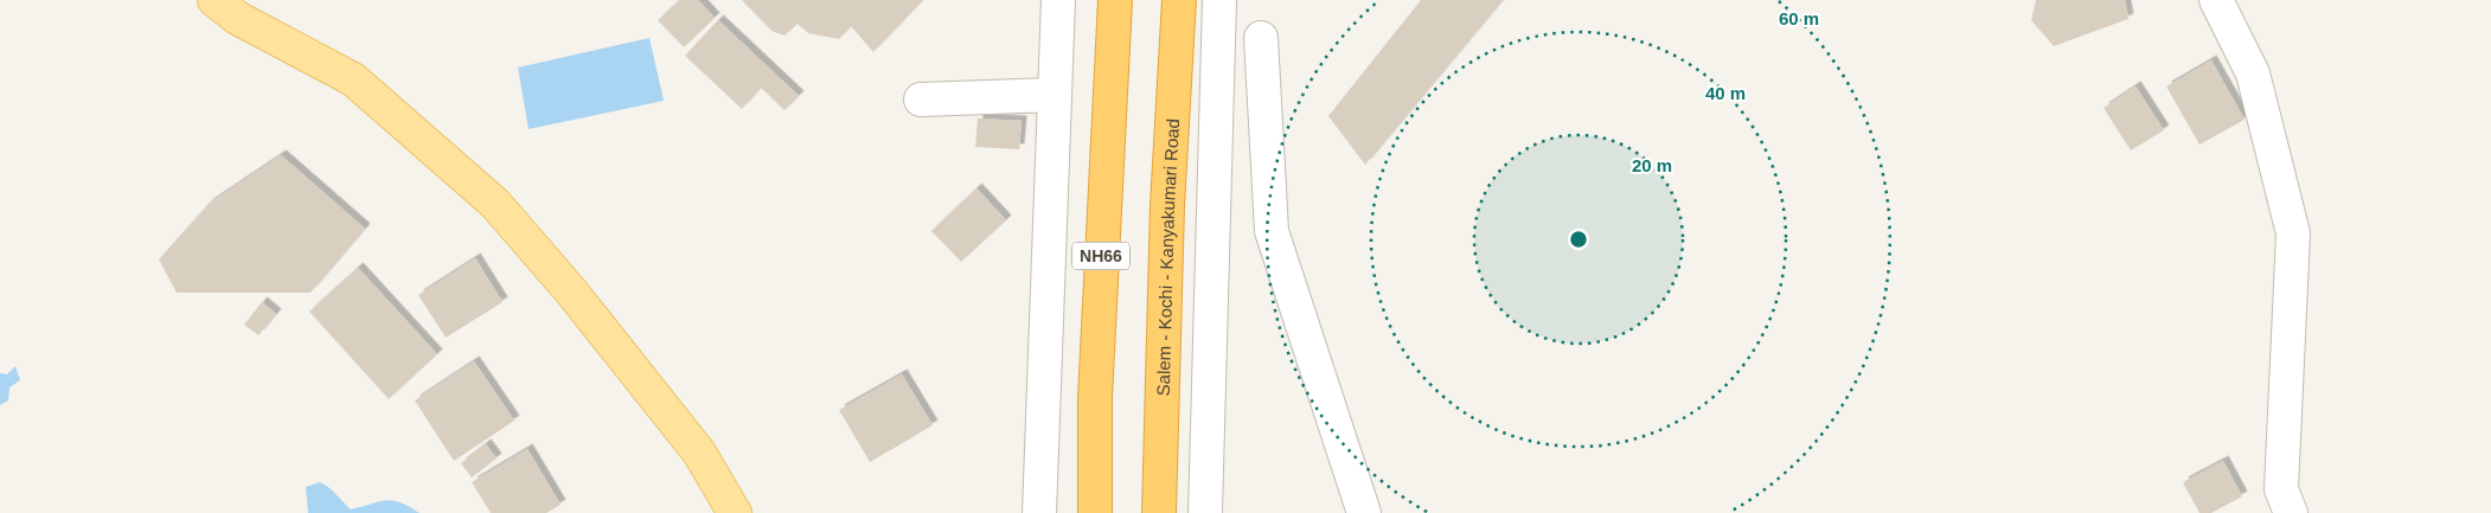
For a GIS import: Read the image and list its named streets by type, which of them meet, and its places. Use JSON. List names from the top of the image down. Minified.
{"streets":{"highway":["NH66","Salem - Kochi - Kanyakumari Road"]},"rings":["60 m","40 m","20 m"]}
